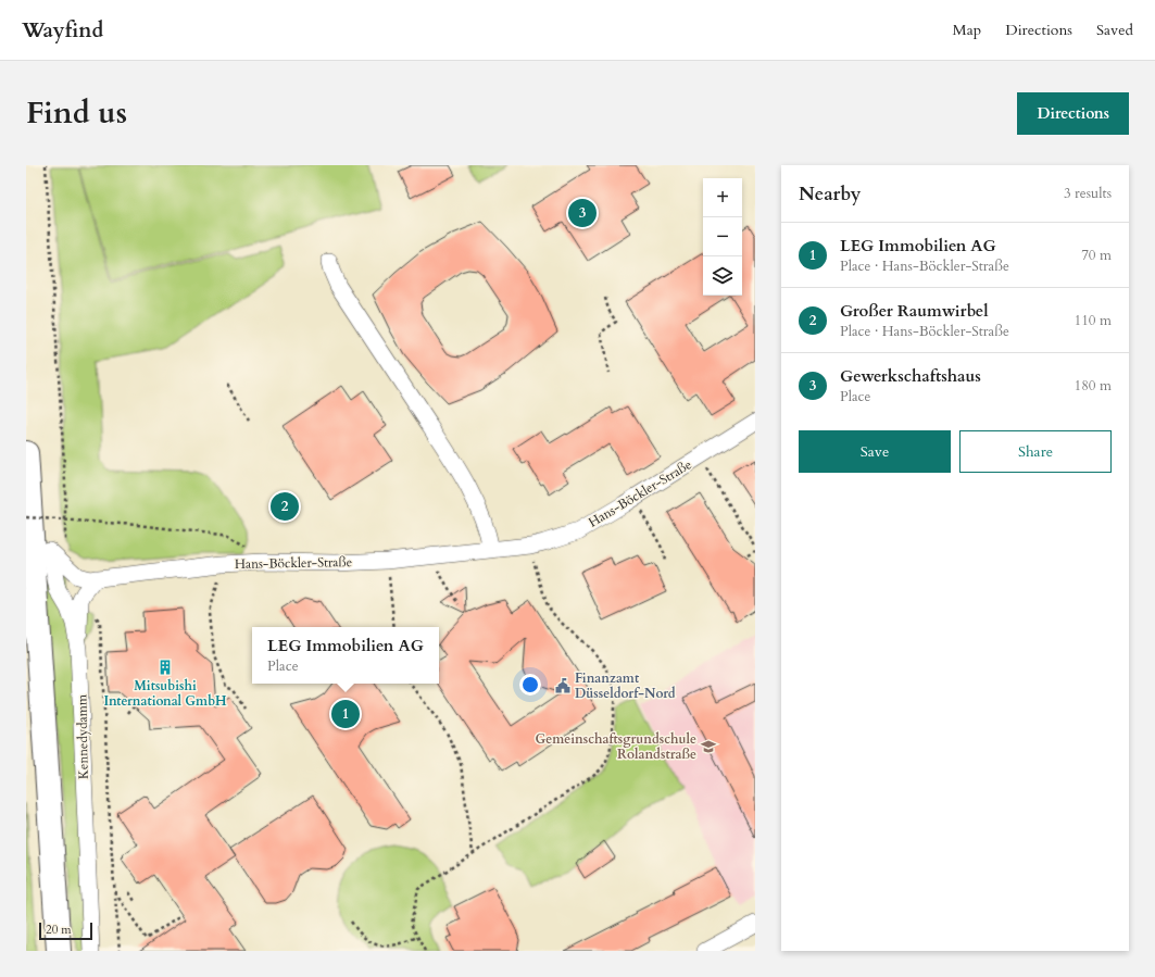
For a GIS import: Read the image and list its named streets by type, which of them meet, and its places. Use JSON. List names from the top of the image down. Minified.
{"streets":{"highway":["Kennedydamm"],"street":["Hans-Böckler-Straße"]},"crossings":[["Hans-Böckler-Straße","Kennedydamm"]],"places":{"building":["Mitsubishi International GmbH"],"public building":["Finanzamt Düsseldorf-Nord"],"school or university":["Gemeinschaftsgrundschule Rolandstraße"]},"scale_bar":"20 m","page":{"header":"Wayfind","nav":["Map","Directions","Saved"],"title":"Find us","buttons":["Directions",["Save","Share"]],"heading":["Nearby","3 results"],"map_buttons":["+","−"],"pins":["3","2","1"],"list":[{"mark":"1","name":"LEG Immobilien AG","note":"Place · Hans-Böckler-Straße","value":"70 m"},{"mark":"2","name":"Großer Raumwirbel","note":"Place · Hans-Böckler-Straße","value":"110 m"},{"mark":"3","name":"Gewerkschaftshaus","note":"Place","value":"180 m"}],"popup":["LEG Immobilien AG","Place"],"scale":"20 m"}}
